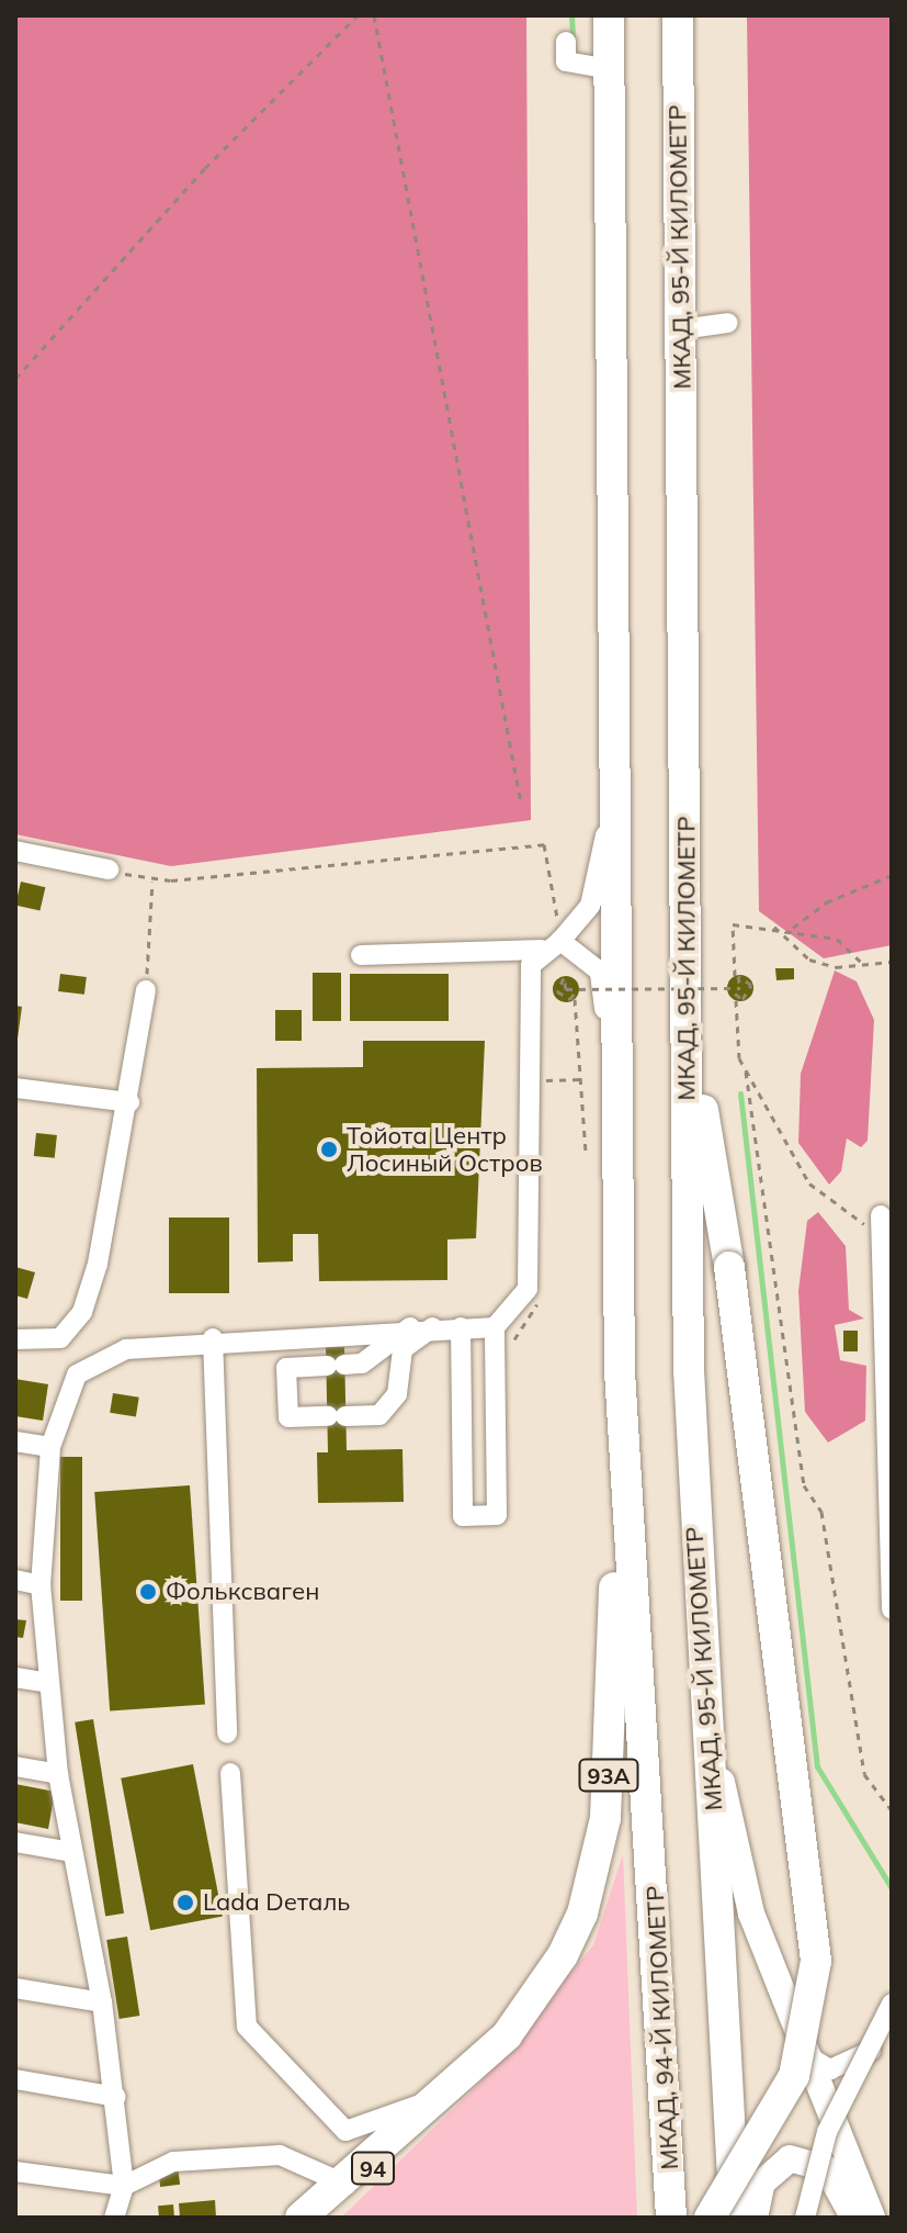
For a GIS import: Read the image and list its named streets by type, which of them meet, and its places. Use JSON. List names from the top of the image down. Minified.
{"streets":{"highway":["МКАД, 95-Й КИЛОМЕТР","93A","МКАД, 94-Й КИЛОМЕТР"],"main road":["94"]},"crossings":[["93A","МКАД, 94-Й КИЛОМЕТР"],["93A","94"]],"places":["Тойота Центр Лосиный Остров","Фольксваген","Lada Dеталь"]}
